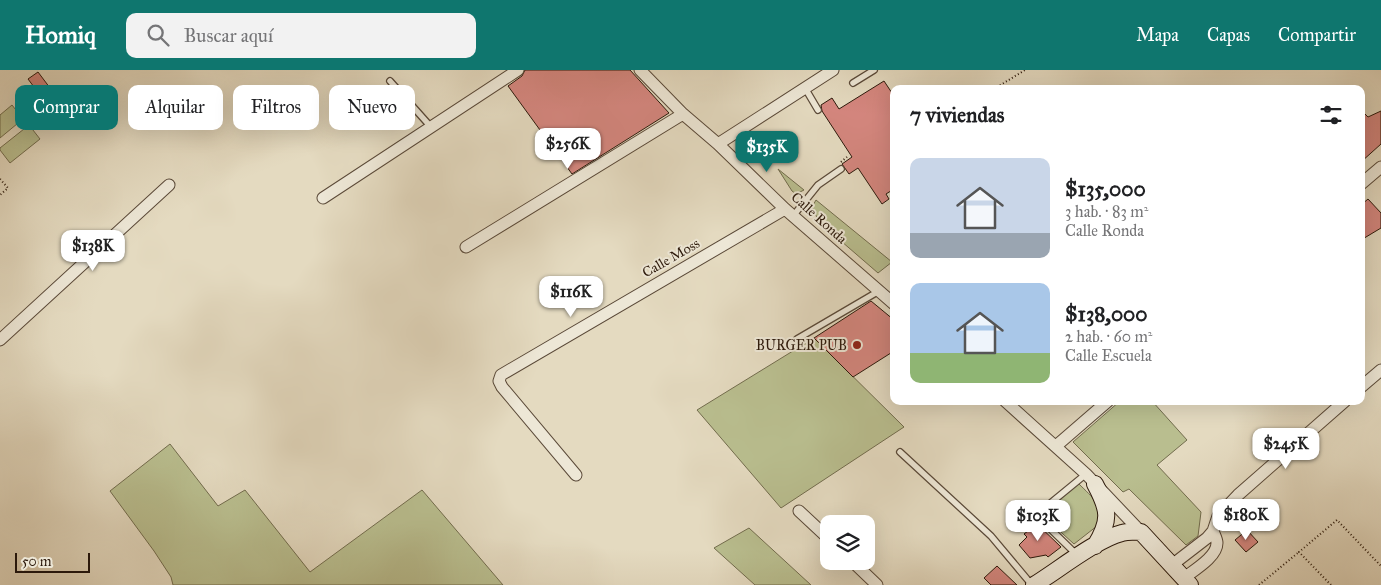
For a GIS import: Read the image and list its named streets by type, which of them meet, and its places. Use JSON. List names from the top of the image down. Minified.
{"streets":{"street":["Calle Ronda","Calle Moss"]},"crossings":[["Calle Ronda","Calle Moss"]],"places":["BURGER PUB"],"scale_bar":"50 m","page":{"header":"Homiq","search":"Buscar aquí","nav":["Mapa","Capas","Compartir"],"chip":["Comprar","Alquilar","Filtros","Nuevo"],"heading":"7 viviendas","price":["$256K","$135K","$138K","$116K","$245K","$180K","$103K"],"list":[{"name":"$135,000","note":"3 hab. · 83 m² · Calle Ronda"},{"name":"$138,000","note":"2 hab. · 60 m² · Calle Escuela"}],"scale":"50 m"}}
